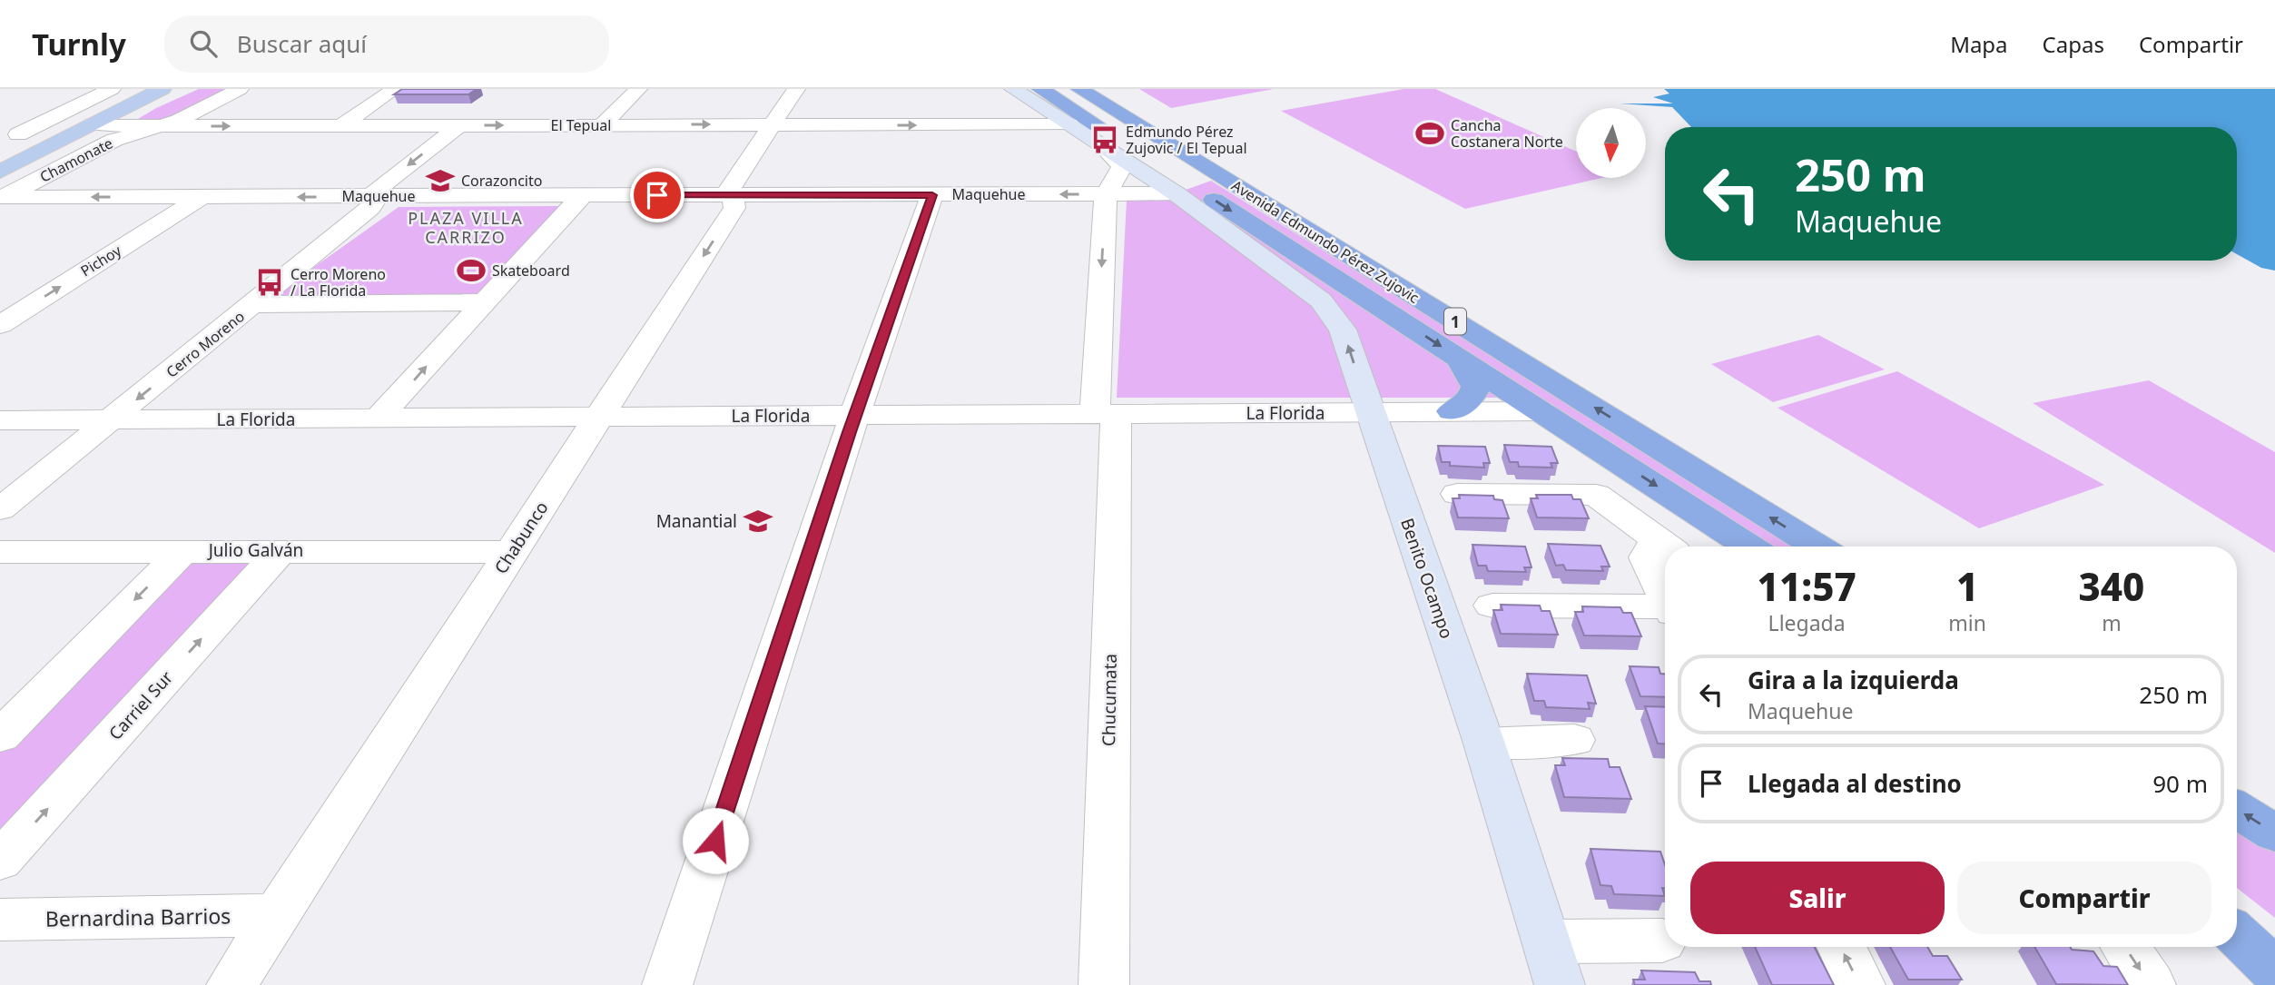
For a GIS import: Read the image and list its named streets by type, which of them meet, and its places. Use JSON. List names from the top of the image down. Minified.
{"streets":{"highway":["Avenida Edmundo Pérez Zujovic","1"],"street":["El Tepual","Chamonate","Maquehue","Pichoy","Cerro Moreno","La Florida","Chabunco","Julio Galván","Benito Ocampo","Chucumata","Carriel Sur","Bernardina Barrios"]},"crossings":[["El Tepual","Chamonate"],["El Tepual","Cerro Moreno"],["El Tepual","Chabunco"],["Chamonate","Maquehue"],["Maquehue","Pichoy"],["Maquehue","Cerro Moreno"],["Maquehue","Chabunco"],["Maquehue","Chucumata"],["Avenida Edmundo Pérez Zujovic","La Florida"],["Cerro Moreno","La Florida"],["La Florida","Chabunco"],["La Florida","Benito Ocampo"],["La Florida","Chucumata"],["Chabunco","Julio Galván"],["Chabunco","Bernardina Barrios"],["Julio Galván","Carriel Sur"]],"one_way":["El Tepual"],"districts":["PLAZA VILLA CARRIZO"],"places":{"sports":["Cancha Costanera Norte","Skateboard"],"bus stop":["Edmundo Pérez Zujovic / El Tepual","Cerro Moreno / La Florida"],"school or university":["Corazoncito","Manantial"]},"north":"bottom","page":{"header":"Turnly","search":"Buscar aquí","nav":["Mapa","Capas","Compartir"],"turn":["250 m","Maquehue"],"eta":["11:57","Llegada","1","min","340","m"],"list":[{"name":"Gira a la izquierda","note":"Maquehue","value":"250 m"},{"name":"Llegada al destino","value":"90 m"}],"buttons":["Salir","Compartir"]}}
